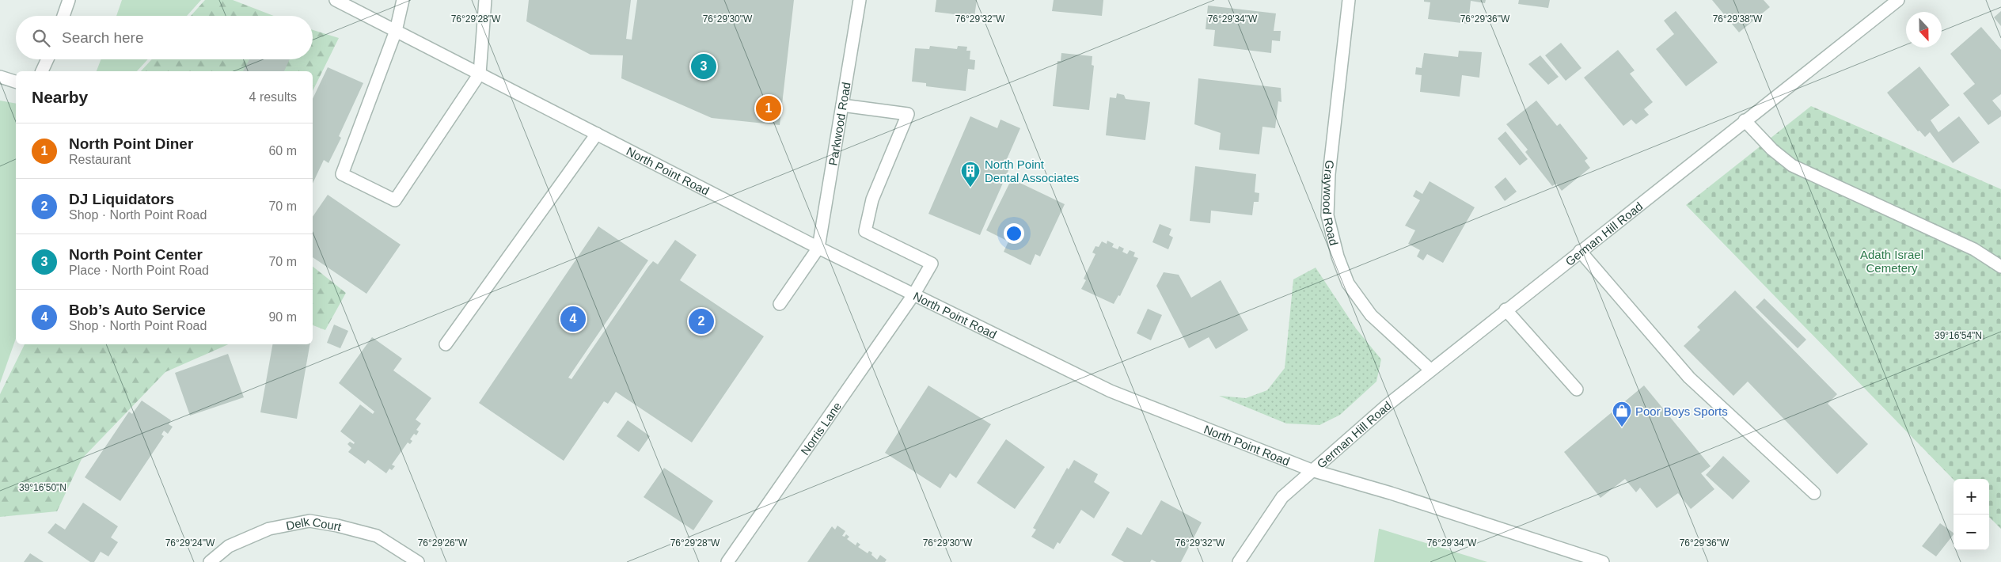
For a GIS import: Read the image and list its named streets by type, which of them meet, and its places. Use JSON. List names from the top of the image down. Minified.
{"streets":{"street":["Parkwood Road","North Point Road","Graywood Road","German Hill Road","Norris Lane","Delk Court"]},"crossings":[["Parkwood Road","North Point Road"],["Parkwood Road","Norris Lane"],["North Point Road","German Hill Road"],["North Point Road","Norris Lane"],["Graywood Road","German Hill Road"]],"parks":["Adath Israel Cemetery"],"places":{"building":["North Point Dental Associates"],"shop":["Poor Boys Sports"]},"north":"bottom","page":{"search":"Search here","pins":["3","1","4","2"],"heading":["Nearby","4 results"],"list":[{"mark":"1","name":"North Point Diner","note":"Restaurant","value":"60 m"},{"mark":"2","name":"DJ Liquidators","note":"Shop · North Point Road","value":"70 m"},{"mark":"3","name":"North Point Center","note":"Place · North Point Road","value":"70 m"},{"mark":"4","name":"Bob’s Auto Service","note":"Shop · North Point Road","value":"90 m"}],"map_buttons":["+","−"]},"coordinates":["76°29'28\"W","76°29'30\"W","76°29'34\"W","76°29'36\"W","76°29'38\"W","76°29'32\"W","39°16'54\"N","39°16'50\"N","76°29'24\"W","76°29'26\"W"]}
